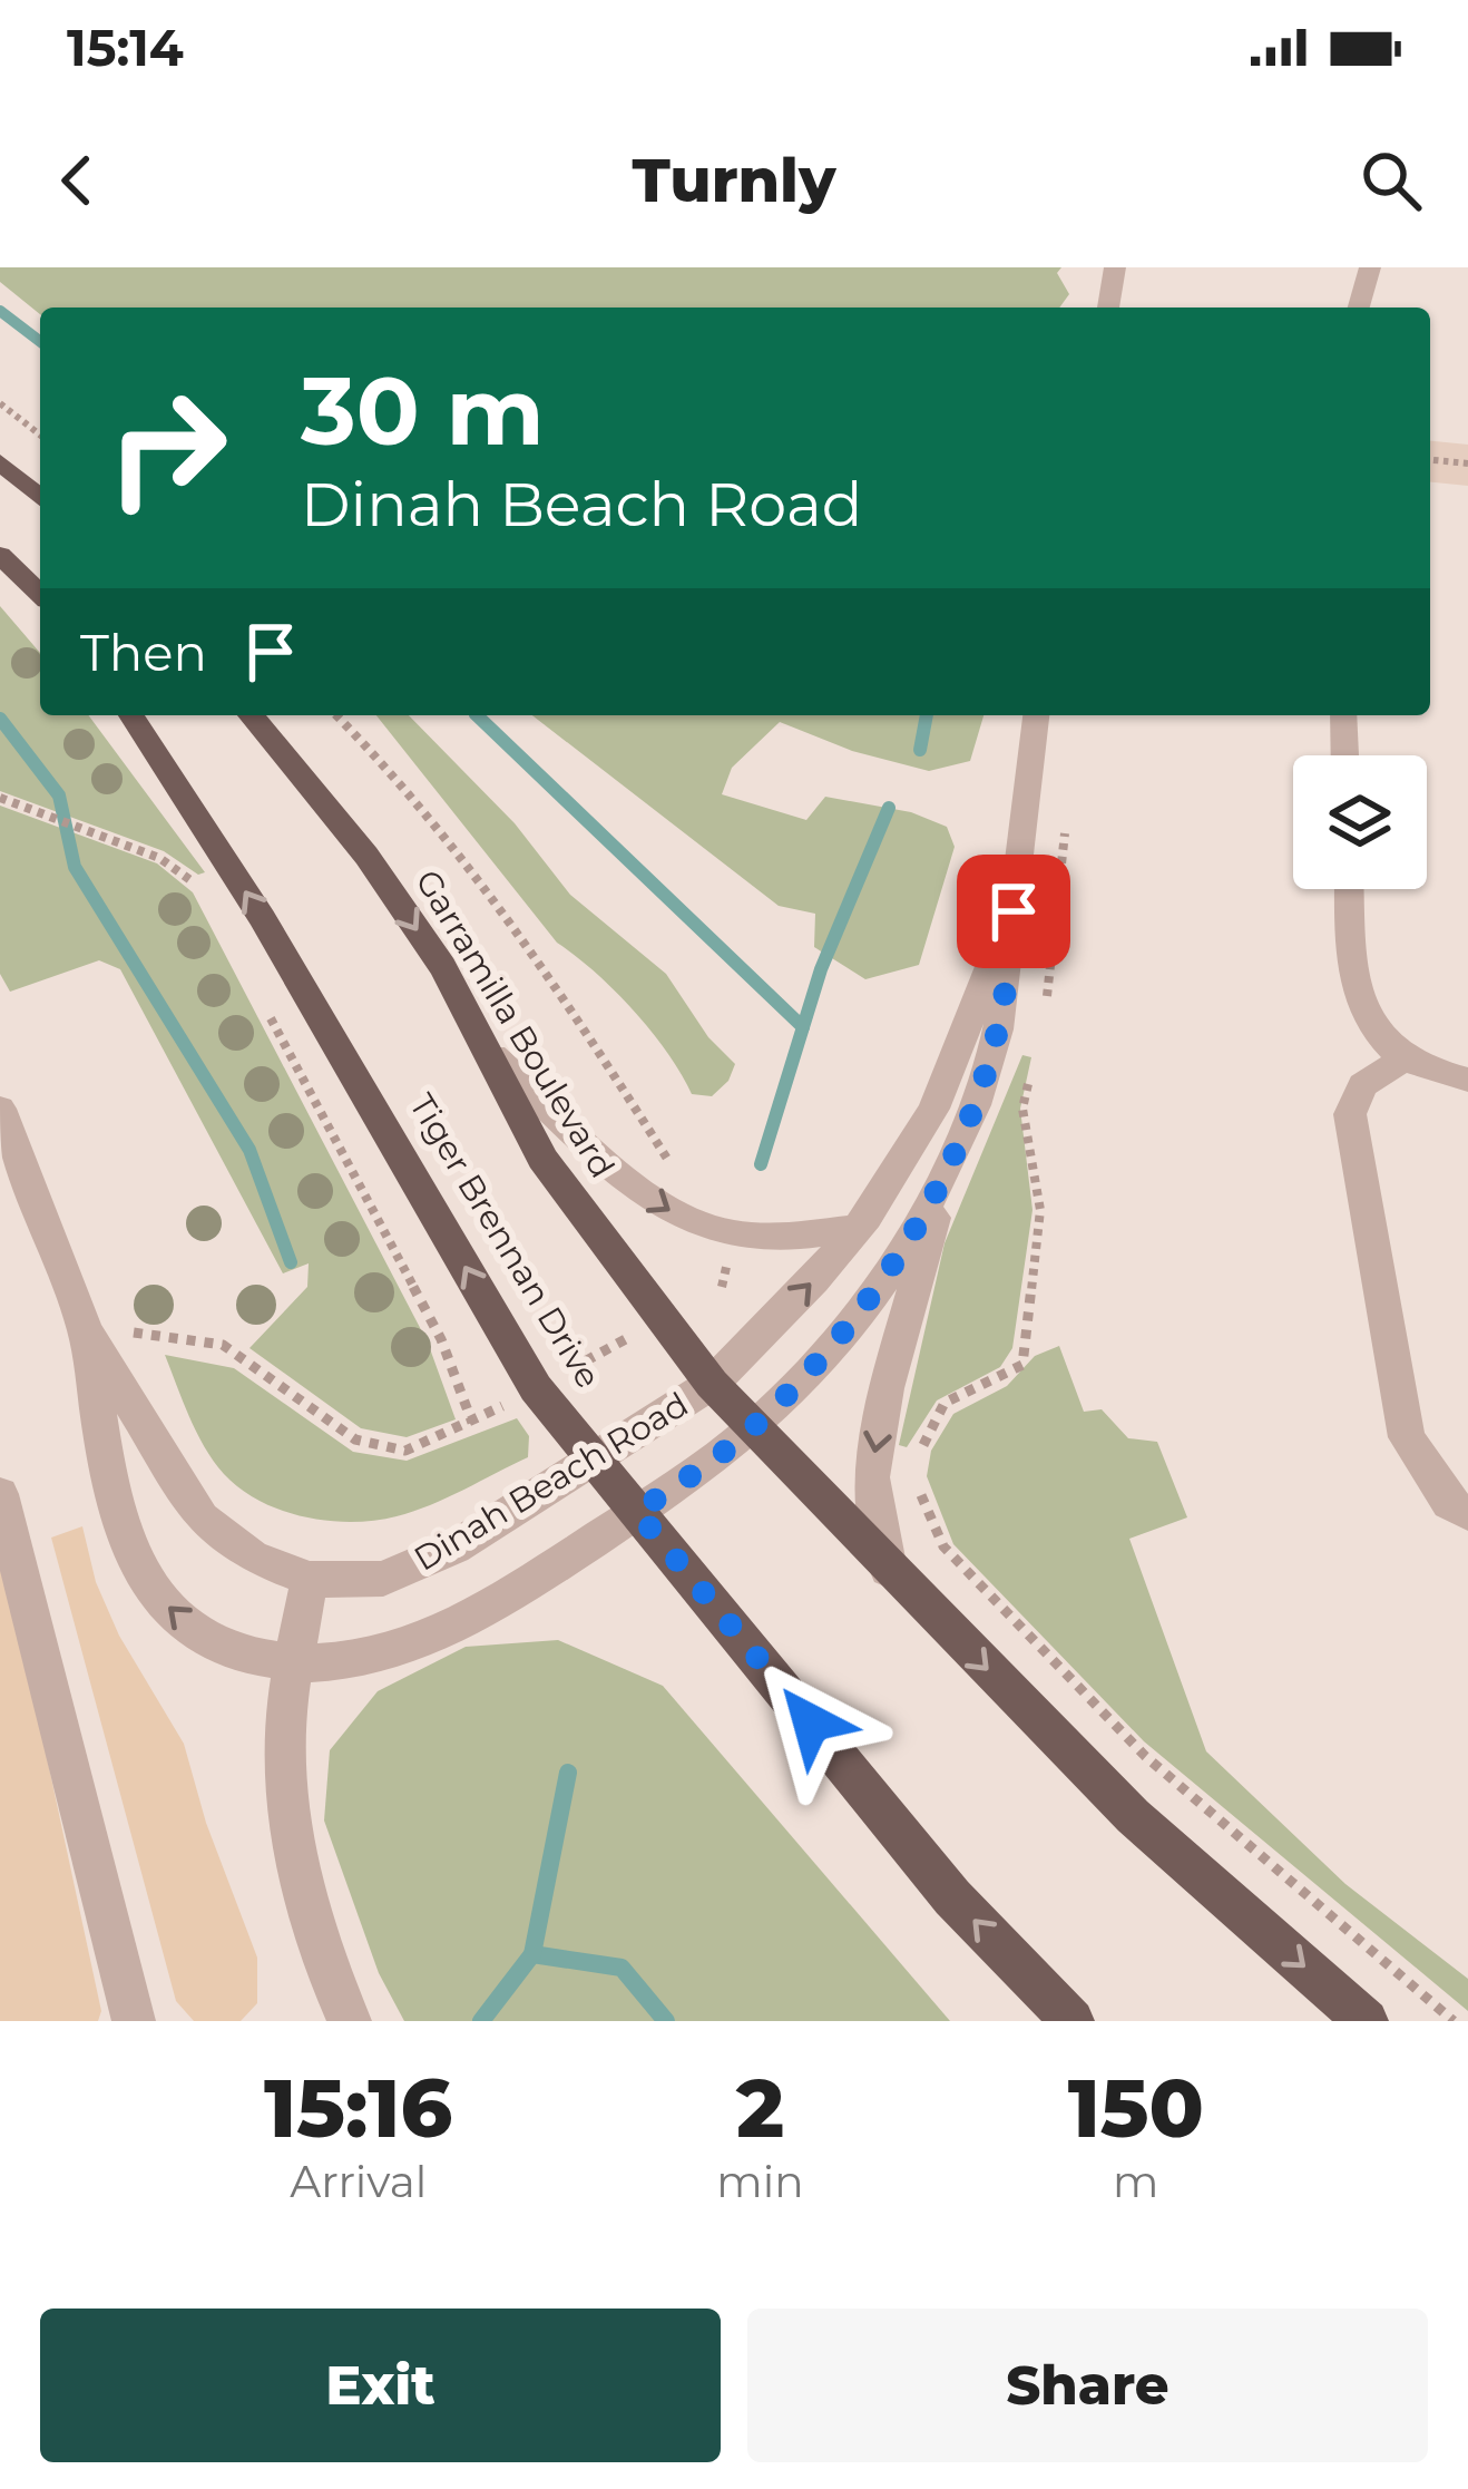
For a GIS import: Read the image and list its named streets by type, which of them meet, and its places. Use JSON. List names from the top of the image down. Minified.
{"streets":{"main road":["Garramilla Boulevard","Tiger Brennan Drive"],"street":["Dinah Beach Road"]},"crossings":[["Garramilla Boulevard","Dinah Beach Road"],["Tiger Brennan Drive","Dinah Beach Road"]],"one_way":["Garramilla Boulevard"],"page":{"status":"15:14","header":"Turnly","turn":["30 m","Dinah Beach Road"],"then":"Then","eta":["15:16","Arrival","2","min","150","m"],"buttons":["Exit","Share"]}}
